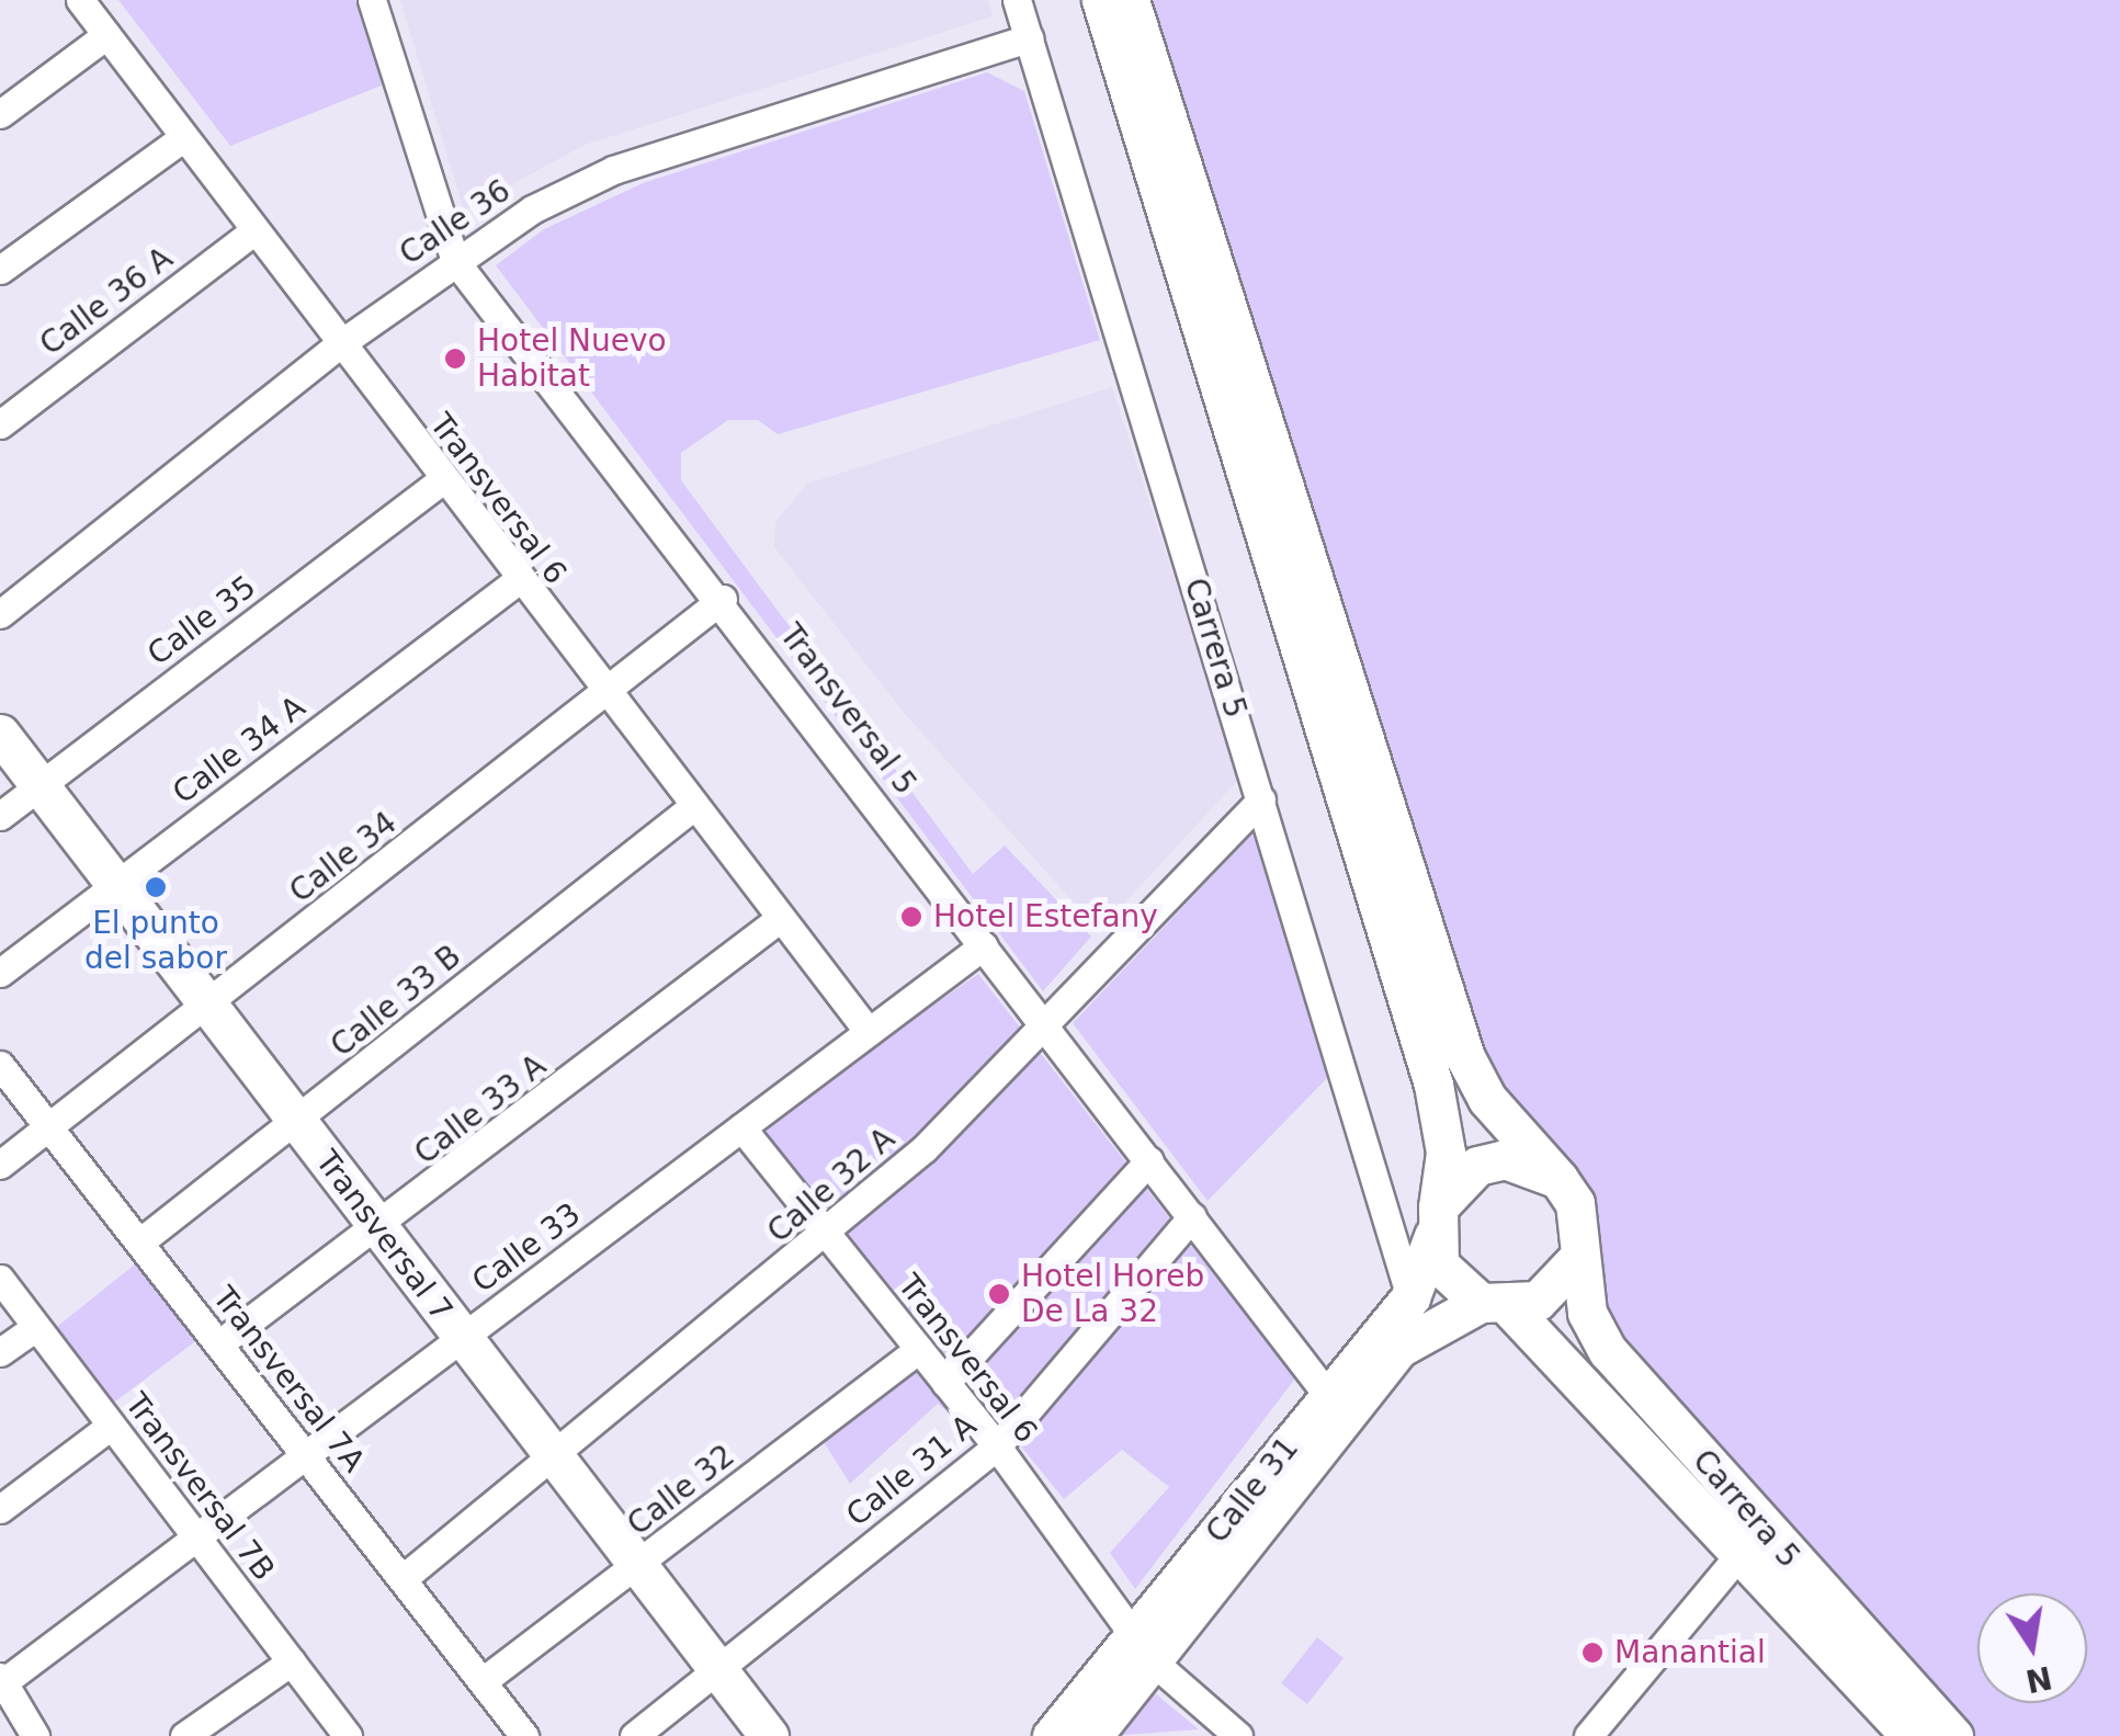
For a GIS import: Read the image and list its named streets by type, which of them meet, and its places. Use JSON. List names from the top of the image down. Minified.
{"streets":{"main road":["Carrera 5","Transversal 7","Calle 31"],"street":["Calle 36","Calle 36 A","Transversal 6","Calle 35","Transversal 5","Calle 34 A","Calle 34","Calle 33 B","Calle 33 A","Calle 32 A","Calle 33","Transversal 7A","Calle 31 A","Transversal 7B","Calle 32"]},"crossings":[["Calle 36","Transversal 6"],["Calle 36","Carrera 5"],["Calle 36","Transversal 5"],["Calle 36 A","Transversal 6"],["Transversal 6","Calle 35"],["Transversal 6","Calle 34 A"],["Transversal 6","Calle 34"],["Transversal 6","Calle 33 B"],["Transversal 6","Calle 33 A"],["Transversal 6","Calle 32 A"],["Transversal 6","Calle 33"],["Transversal 6","Calle 31 A"],["Transversal 6","Calle 32"],["Transversal 6","Calle 31"],["Calle 35","Transversal 7"],["Carrera 5","Calle 32 A"],["Carrera 5","Calle 31"],["Transversal 5","Calle 34"],["Transversal 5","Calle 32 A"],["Transversal 5","Calle 33"],["Transversal 5","Calle 31 A"],["Transversal 5","Calle 31"],["Calle 34 A","Transversal 7"],["Calle 34","Transversal 7"],["Calle 34","Transversal 7A"],["Calle 33 B","Transversal 7"],["Calle 33 B","Transversal 7A"],["Calle 33 A","Transversal 7"],["Calle 33 A","Transversal 7A"],["Calle 32 A","Transversal 7"],["Calle 32 A","Transversal 7A"],["Transversal 7","Calle 33"],["Transversal 7","Calle 31 A"],["Transversal 7","Calle 32"],["Calle 33","Transversal 7A"],["Calle 33","Transversal 7B"],["Transversal 7A","Calle 32"]],"places":["Hotel Nuevo Habitat","El punto del sabor","Hotel Estefany","Hotel Horeb De La 32","Manantial"],"north":"bottom"}
